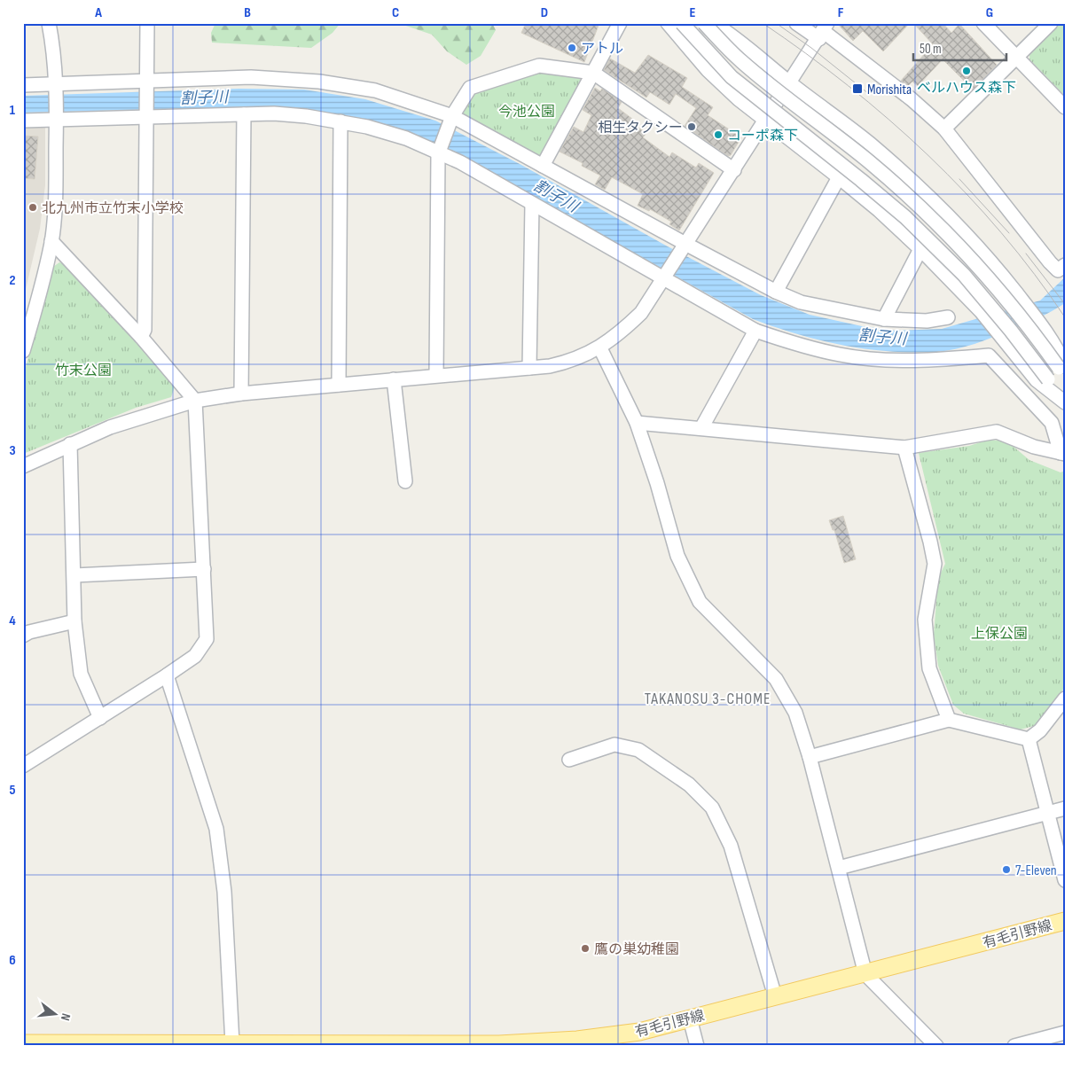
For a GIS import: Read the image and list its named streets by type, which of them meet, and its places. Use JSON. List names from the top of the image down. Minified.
{"streets":{"main road":["有毛引野線"]},"districts":["TAKANOSU 3-CHOME"],"water":["割子川"],"parks":["今池公園","竹末公園","上保公園"],"places":{"other":["アトル","ベルハウス森下","相生タクシー","コーポ森下","北九州市立竹末小学校","7-Eleven","鷹の巣幼稚園"],"transit":["Morishita"]},"scale_bar":"50 m","north":"right","grid":{"columns":["A","B","C","D","E","F","G"],"rows":["1","2","3","4","5","6"]}}
